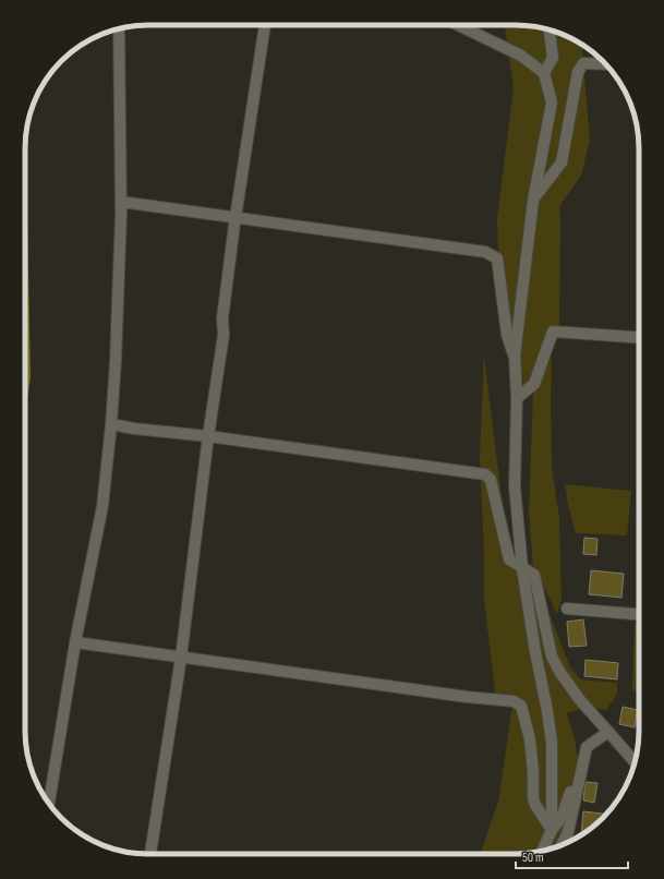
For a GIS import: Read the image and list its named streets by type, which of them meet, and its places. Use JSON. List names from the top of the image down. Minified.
{"scale_bar":"50 m"}
